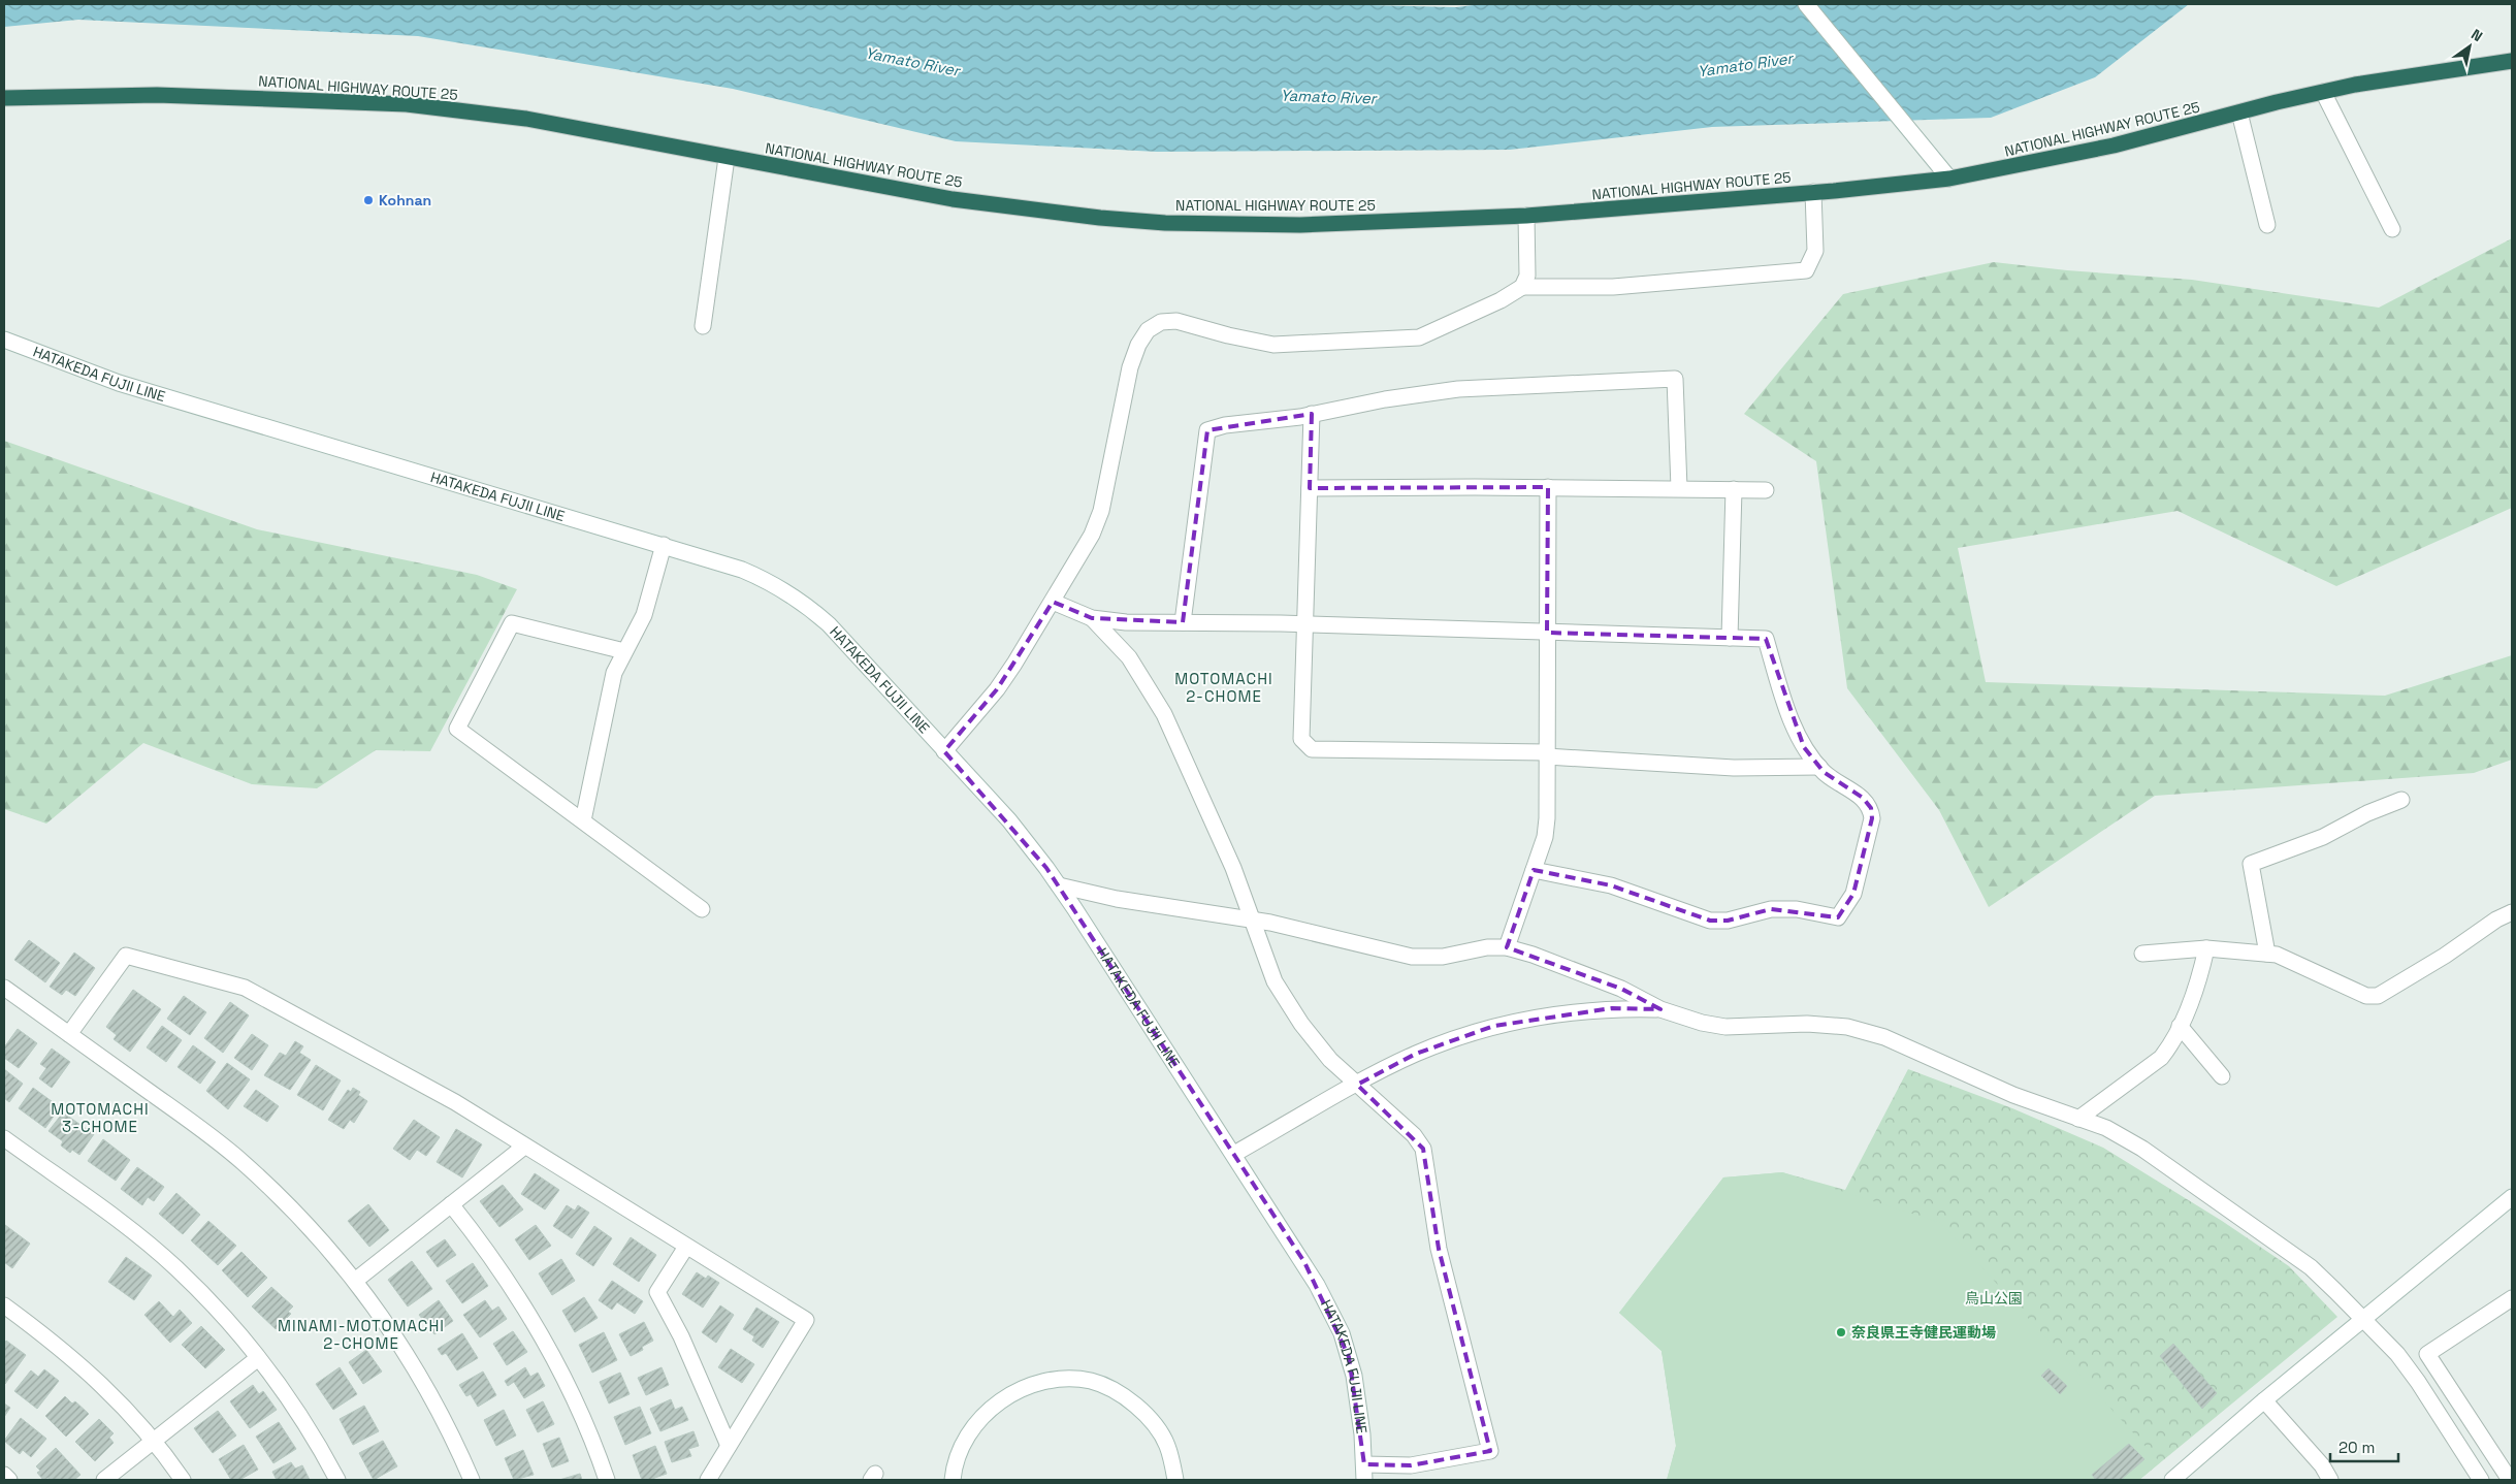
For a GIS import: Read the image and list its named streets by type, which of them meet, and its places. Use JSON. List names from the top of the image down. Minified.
{"streets":{"highway":["NATIONAL HIGHWAY ROUTE 25"],"street":["HATAKEDA FUJII LINE"]},"districts":["MOTOMACHI 2-CHOME","MOTOMACHI 3-CHOME","MINAMI-MOTOMACHI 2-CHOME"],"water":["Yamato River"],"parks":["烏山公園"],"places":["Kohnan","奈良県王寺健民運動場"],"scale_bar":"20 m","north":"top right"}
